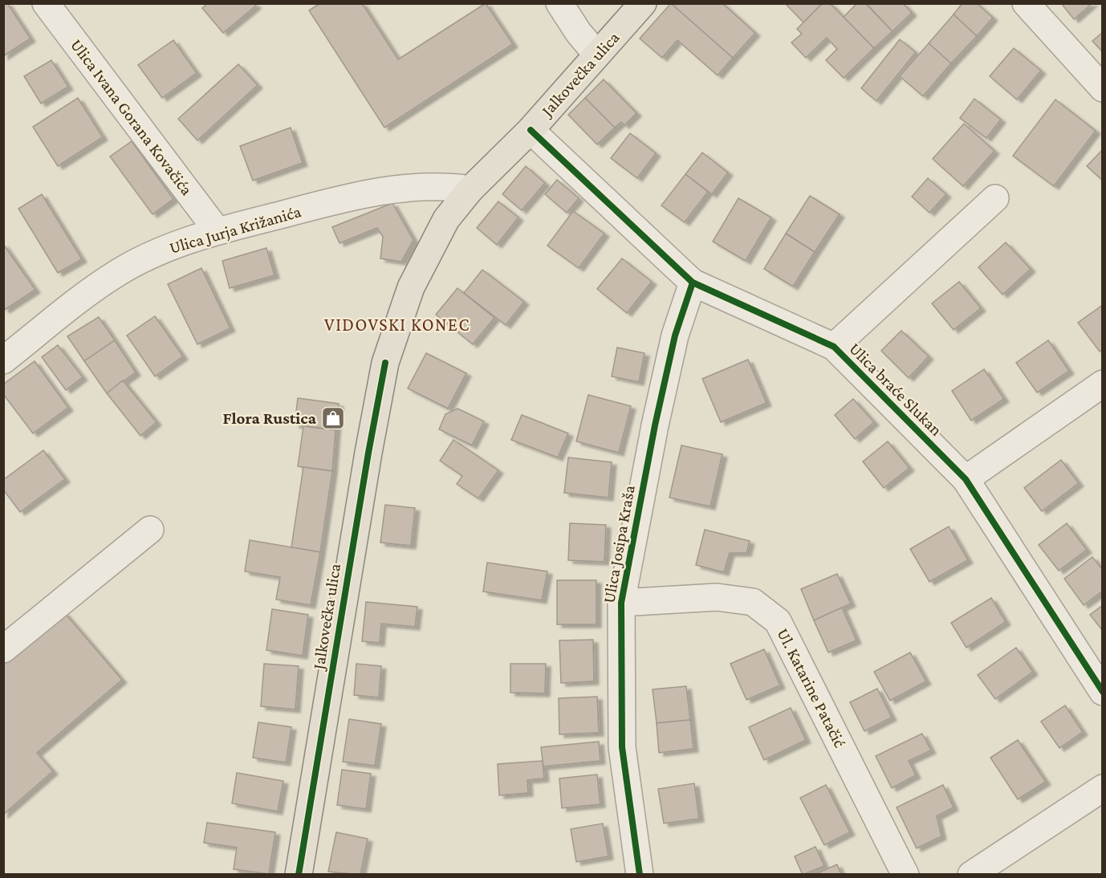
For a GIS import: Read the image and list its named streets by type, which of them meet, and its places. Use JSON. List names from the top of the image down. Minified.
{"streets":{"main road":["Jalkovečka ulica"],"street":["Ulica Ivana Gorana Kovačića","Ulica Jurja Križanića","Ulica braće Slukan","Ulica Josipa Kraša","Ul. Katarine Patačić"]},"crossings":[["Jalkovečka ulica","Ulica Jurja Križanića"],["Jalkovečka ulica","Ulica braće Slukan"],["Ulica Ivana Gorana Kovačića","Ulica Jurja Križanića"],["Ulica braće Slukan","Ulica Josipa Kraša"],["Ulica Josipa Kraša","Ul. Katarine Patačić"]],"districts":["VIDOVSKI KONEC"],"places":{"shop":["Flora Rustica"]}}
